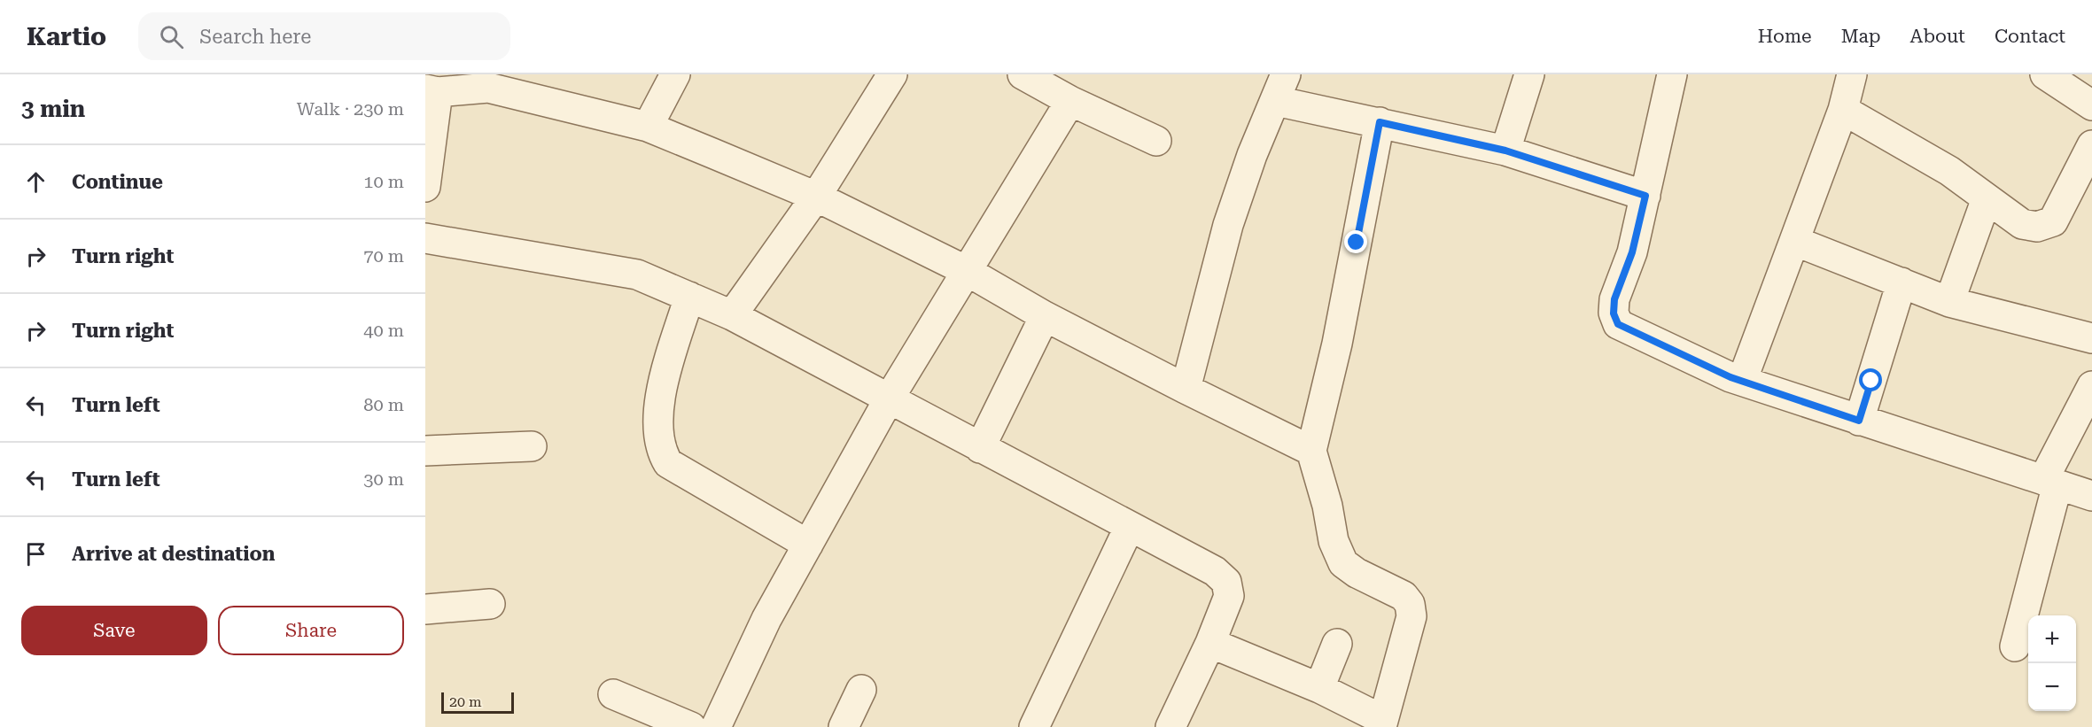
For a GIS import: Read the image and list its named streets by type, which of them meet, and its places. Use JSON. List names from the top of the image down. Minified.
{"scale_bar":"20 m","page":{"header":"Kartio","search":"Search here","nav":["Home","Map","About","Contact"],"heading":["3 min","Walk · 230 m"],"list":[["Continue","10 m"],["Turn right","70 m"],["Turn right","40 m"],["Turn left","80 m"],["Turn left","30 m"],"Arrive at destination"],"buttons":["Save","Share"],"map_buttons":["+","−"],"scale":"20 m"}}
